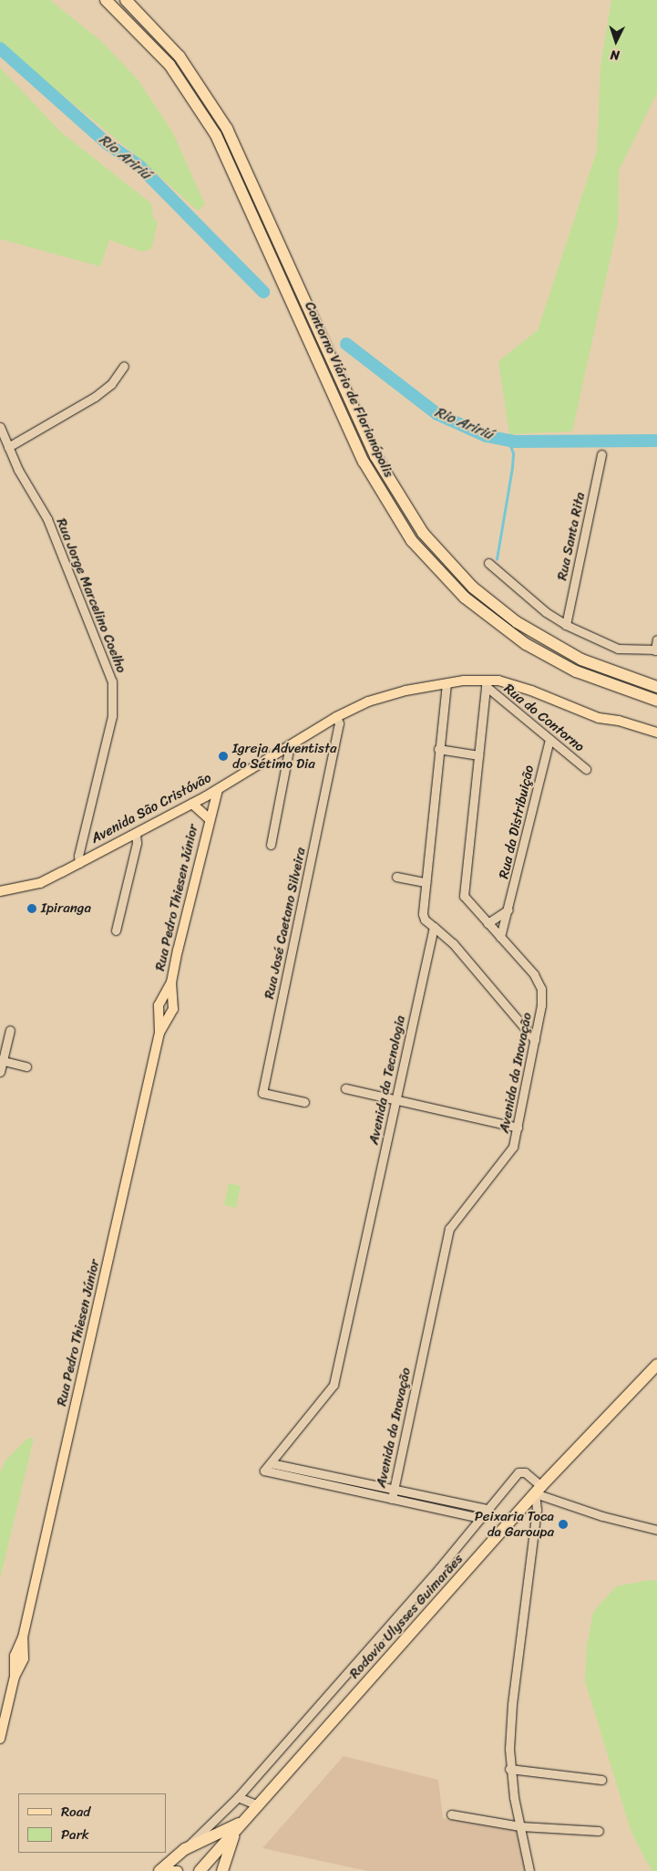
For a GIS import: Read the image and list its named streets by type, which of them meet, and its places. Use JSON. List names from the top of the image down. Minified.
{"streets":{"highway":["Contorno Viário de Florianópolis","Rodovia Ulysses Guimarães"],"main road":["Avenida São Cristóvão","Rua Pedro Thiesen Júnior"],"street":["Rua Santa Rita","Rua Jorge Marcelino Coelho","Rua do Contorno","Rua da Distribuição","Rua José Caetano Silveira","Avenida da Inovação","Avenida da Tecnologia"]},"crossings":[["Rua Jorge Marcelino Coelho","Avenida São Cristóvão"],["Rua do Contorno","Avenida São Cristóvão"],["Rua do Contorno","Rua da Distribuição"],["Rua do Contorno","Avenida da Inovação"],["Avenida São Cristóvão","Rua Pedro Thiesen Júnior"],["Avenida São Cristóvão","Rua José Caetano Silveira"],["Avenida São Cristóvão","Avenida da Inovação"],["Rua da Distribuição","Avenida da Inovação"],["Avenida da Inovação","Avenida da Tecnologia"]],"water":["Rio Aririú"],"places":["Igreja Adventista do Sétimo Dia","Ipiranga","Peixaria Toca da Garoupa"],"legend":["Road","Park"],"north":"bottom"}
